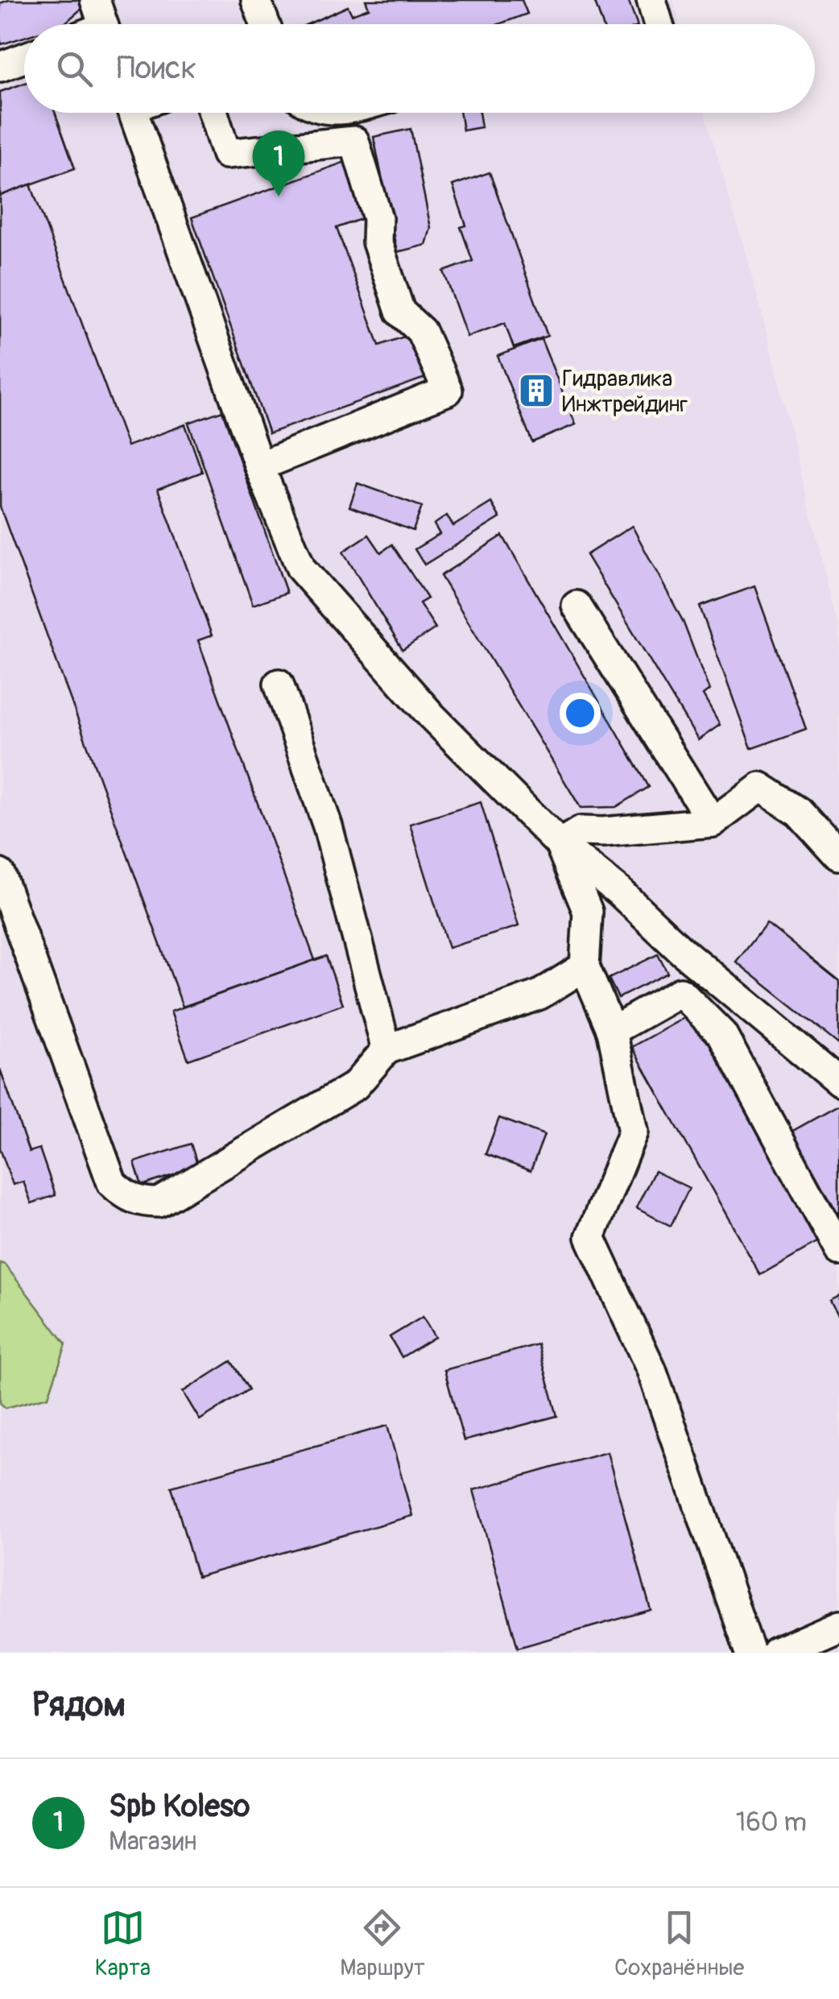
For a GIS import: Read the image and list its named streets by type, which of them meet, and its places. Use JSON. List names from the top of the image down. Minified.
{"places":{"building":["Гидравлика Инжтрейдинг"]},"page":{"search":"Поиск","pins":"1","heading":"Рядом","list":[{"mark":"1","name":"Spb Koleso","note":"Магазин","value":"160 m"}],"nav":["Карта","Маршрут","Сохранённые"]}}
